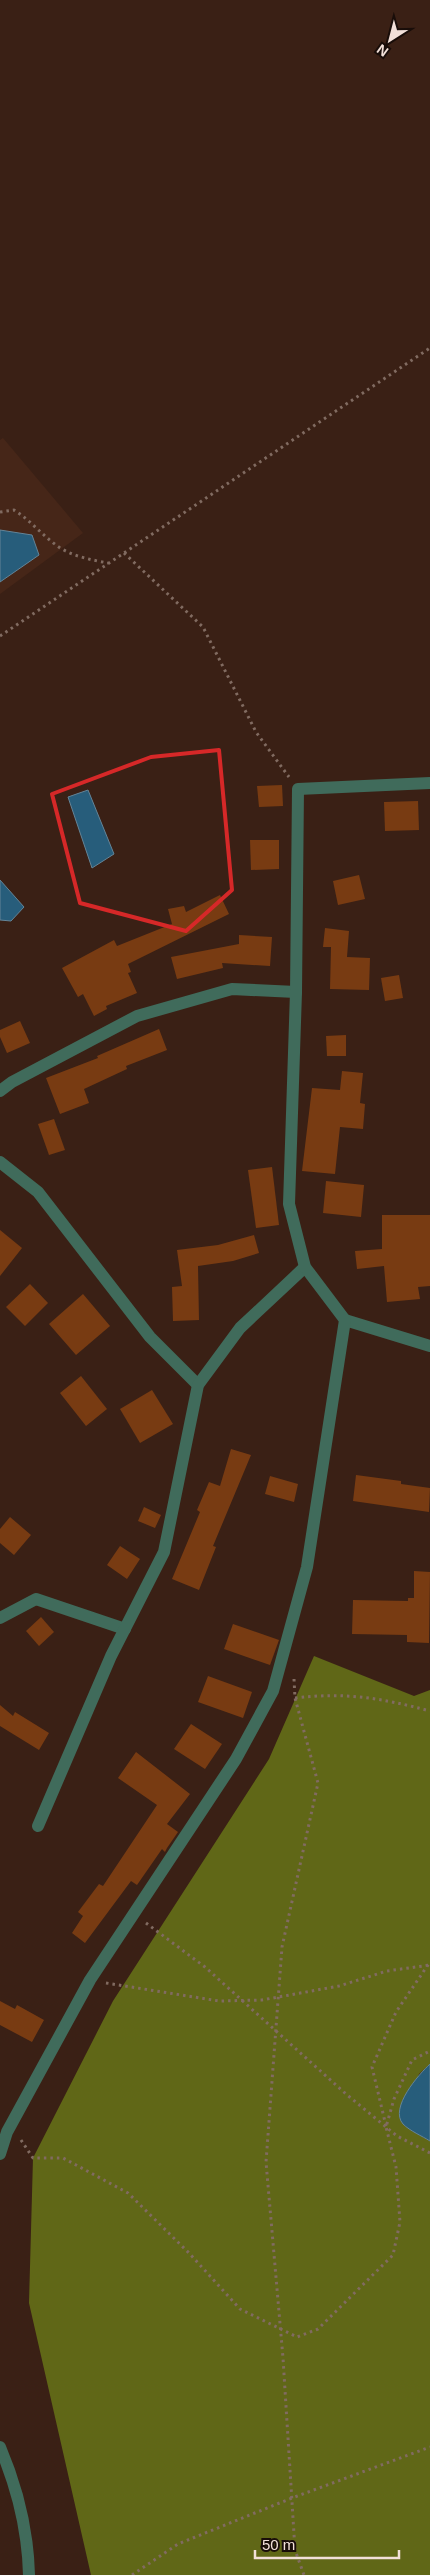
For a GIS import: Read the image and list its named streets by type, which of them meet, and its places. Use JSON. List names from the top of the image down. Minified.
{"scale_bar":"50 m","north":"bottom left"}
